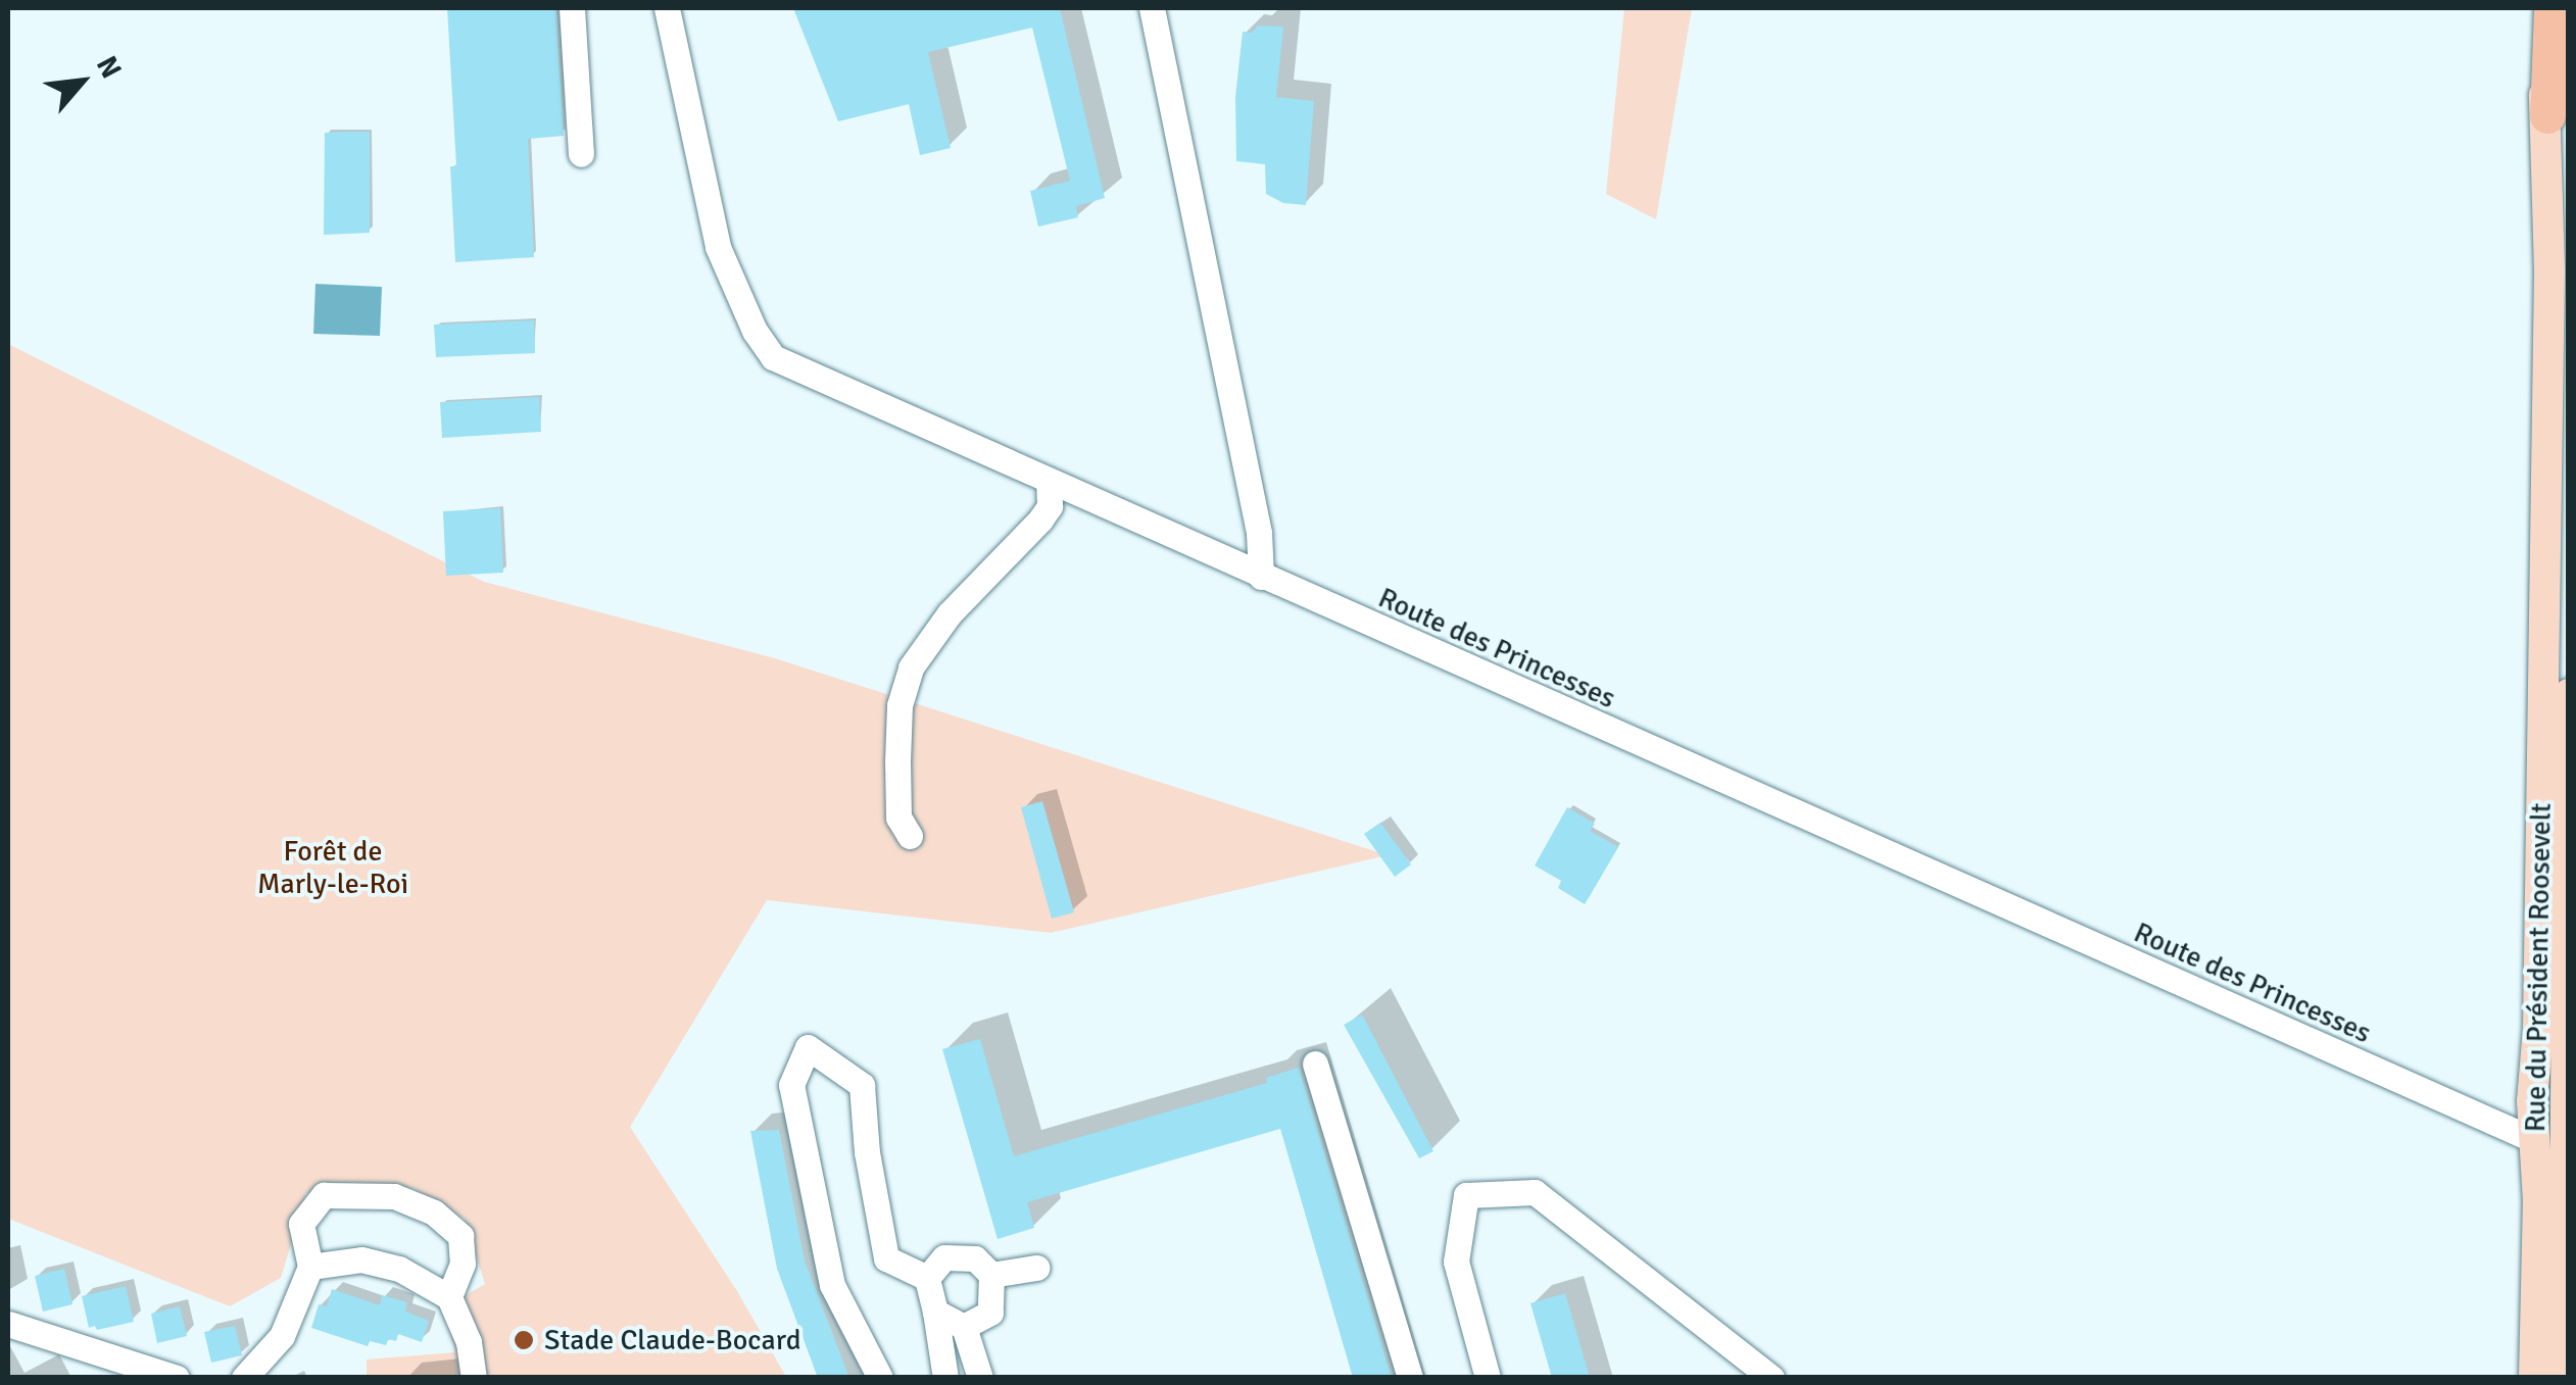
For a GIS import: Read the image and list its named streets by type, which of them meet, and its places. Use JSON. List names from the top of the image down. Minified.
{"streets":{"main road":["Rue du Président Roosevelt"],"street":["Route des Princesses"]},"crossings":[["Route des Princesses","Rue du Président Roosevelt"]],"parks":["Forêt de Marly-le-Roi"],"places":["Stade Claude-Bocard"],"north":"top right"}
